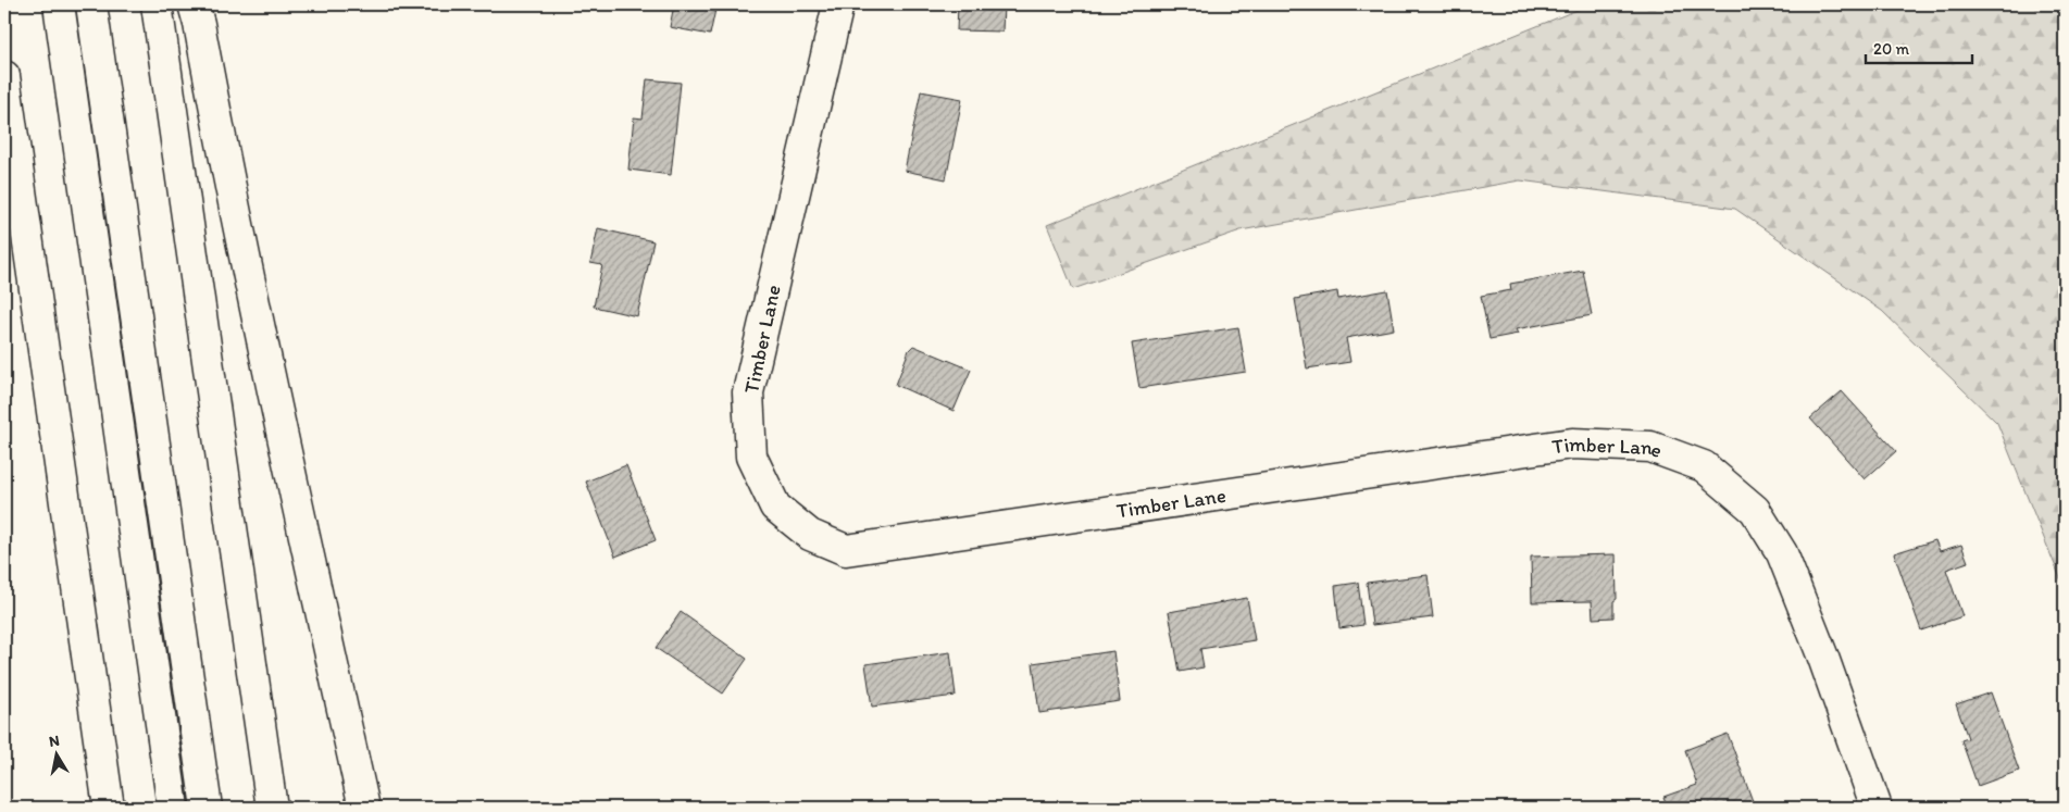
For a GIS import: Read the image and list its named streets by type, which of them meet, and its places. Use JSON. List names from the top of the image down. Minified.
{"streets":{"main road":["Timber Lane"]},"scale_bar":"20 m","north":"top"}
